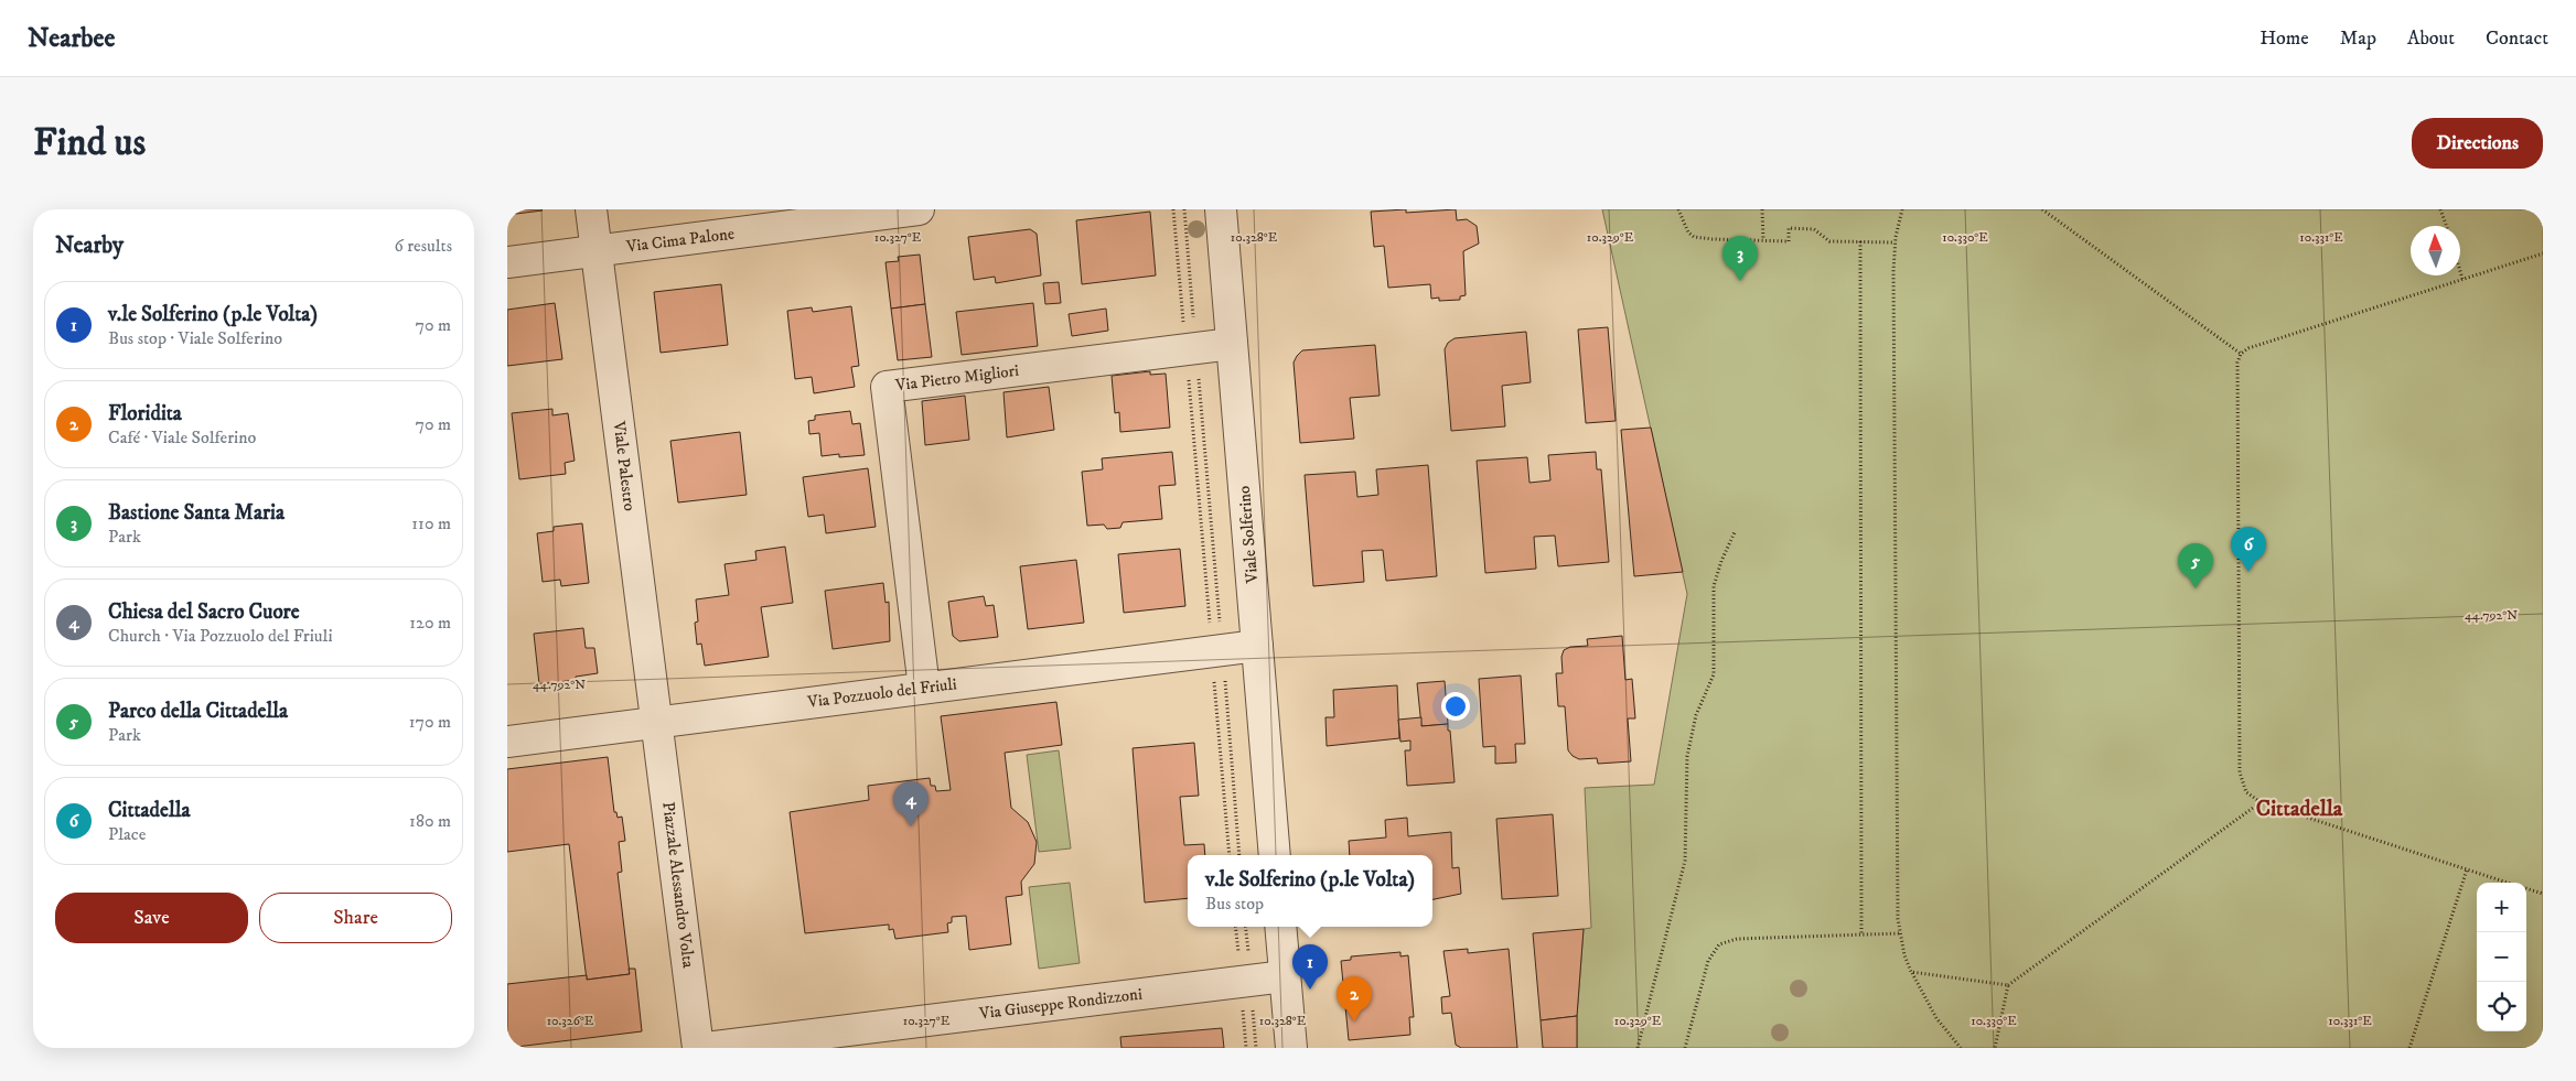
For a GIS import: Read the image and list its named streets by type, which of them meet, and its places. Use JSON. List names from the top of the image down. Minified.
{"streets":{"street":["Via Cima Palone","Via Pietro Migliori","Viale Palestro","Viale Solferino","Via Pozzuolo del Friuli","Piazzale Alessandro Volta","Via Giuseppe Rondizzoni"]},"crossings":[["Via Cima Palone","Viale Palestro"],["Via Pietro Migliori","Viale Solferino"],["Via Pietro Migliori","Via Pozzuolo del Friuli"],["Viale Palestro","Via Pozzuolo del Friuli"],["Viale Palestro","Piazzale Alessandro Volta"],["Viale Solferino","Via Pozzuolo del Friuli"],["Via Pozzuolo del Friuli","Piazzale Alessandro Volta"]],"districts":["Cittadella"],"north":"top","page":{"header":"Nearbee","nav":["Home","Map","About","Contact"],"buttons":["Directions",["Save","Share"]],"title":"Find us","heading":["Nearby","6 results"],"pins":["3","6","5","4","1","2"],"list":[{"mark":"1","name":"v.le Solferino (p.le Volta)","note":"Bus stop · Viale Solferino","value":"70 m"},{"mark":"2","name":"Floridita","note":"Café · Viale Solferino","value":"70 m"},{"mark":"3","name":"Bastione Santa Maria","note":"Park","value":"110 m"},{"mark":"4","name":"Chiesa del Sacro Cuore","note":"Church · Via Pozzuolo del Friuli","value":"120 m"},{"mark":"5","name":"Parco della Cittadella","note":"Park","value":"170 m"},{"mark":"6","name":"Cittadella","note":"Place","value":"180 m"}],"popup":["v.le Solferino (p.le Volta)","Bus stop"],"map_buttons":["+","−"]},"coordinates":["10.327°E","10.328°E","10.329°E","10.330°E","10.331°E","44.792°N","10.326°E"]}
